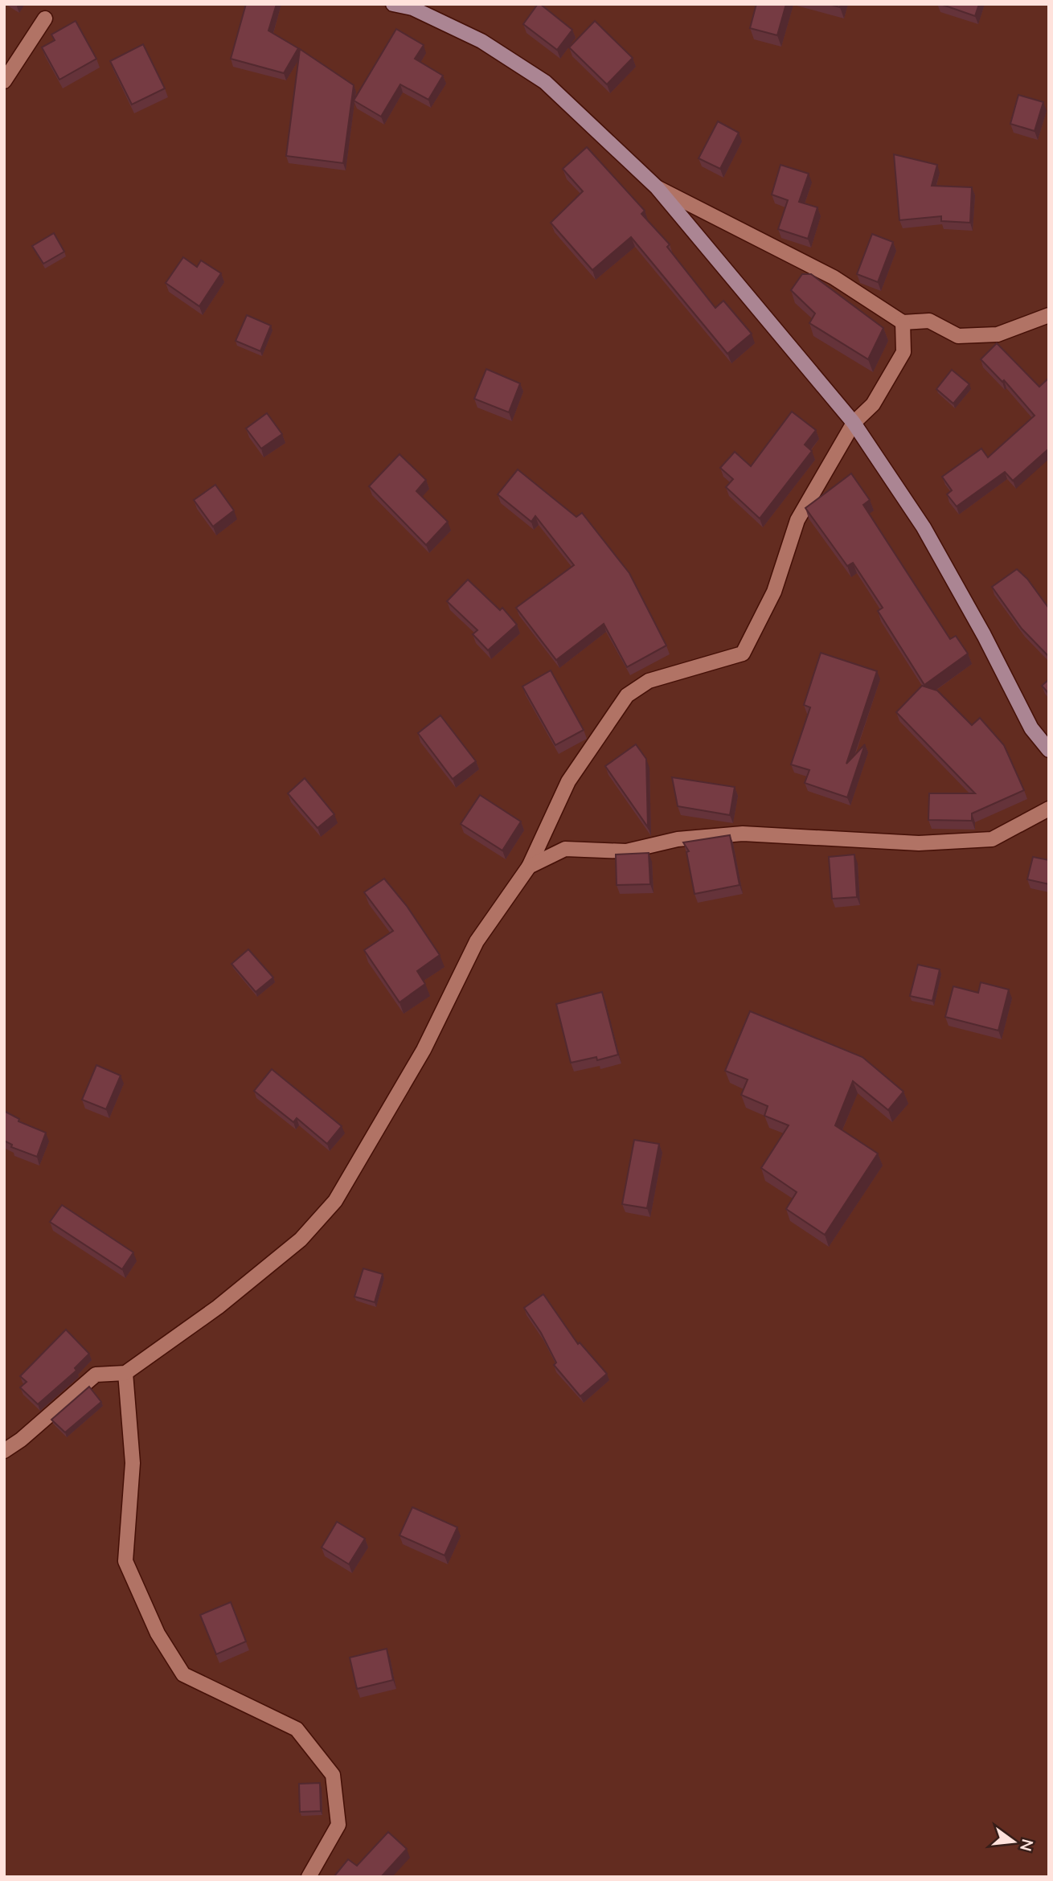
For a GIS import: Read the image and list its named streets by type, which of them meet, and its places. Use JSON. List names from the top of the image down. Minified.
{"north":"right"}
